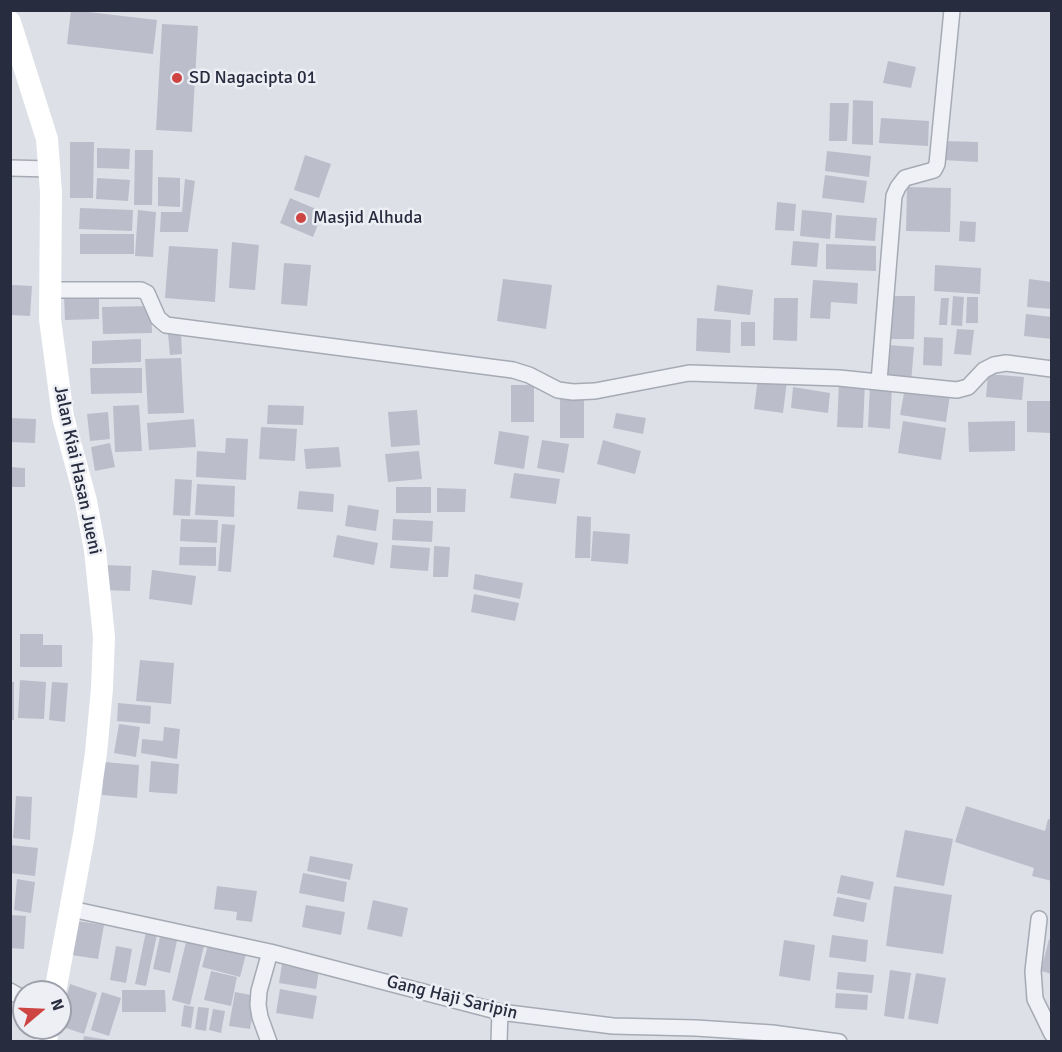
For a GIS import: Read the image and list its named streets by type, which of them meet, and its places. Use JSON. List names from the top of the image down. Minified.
{"streets":{"street":["Jalan Kiai Hasan Jueni","Gang Haji Saripin"]},"crossings":[["Jalan Kiai Hasan Jueni","Gang Haji Saripin"]],"places":["SD Nagacipta 01","Masjid Alhuda"],"north":"right"}
